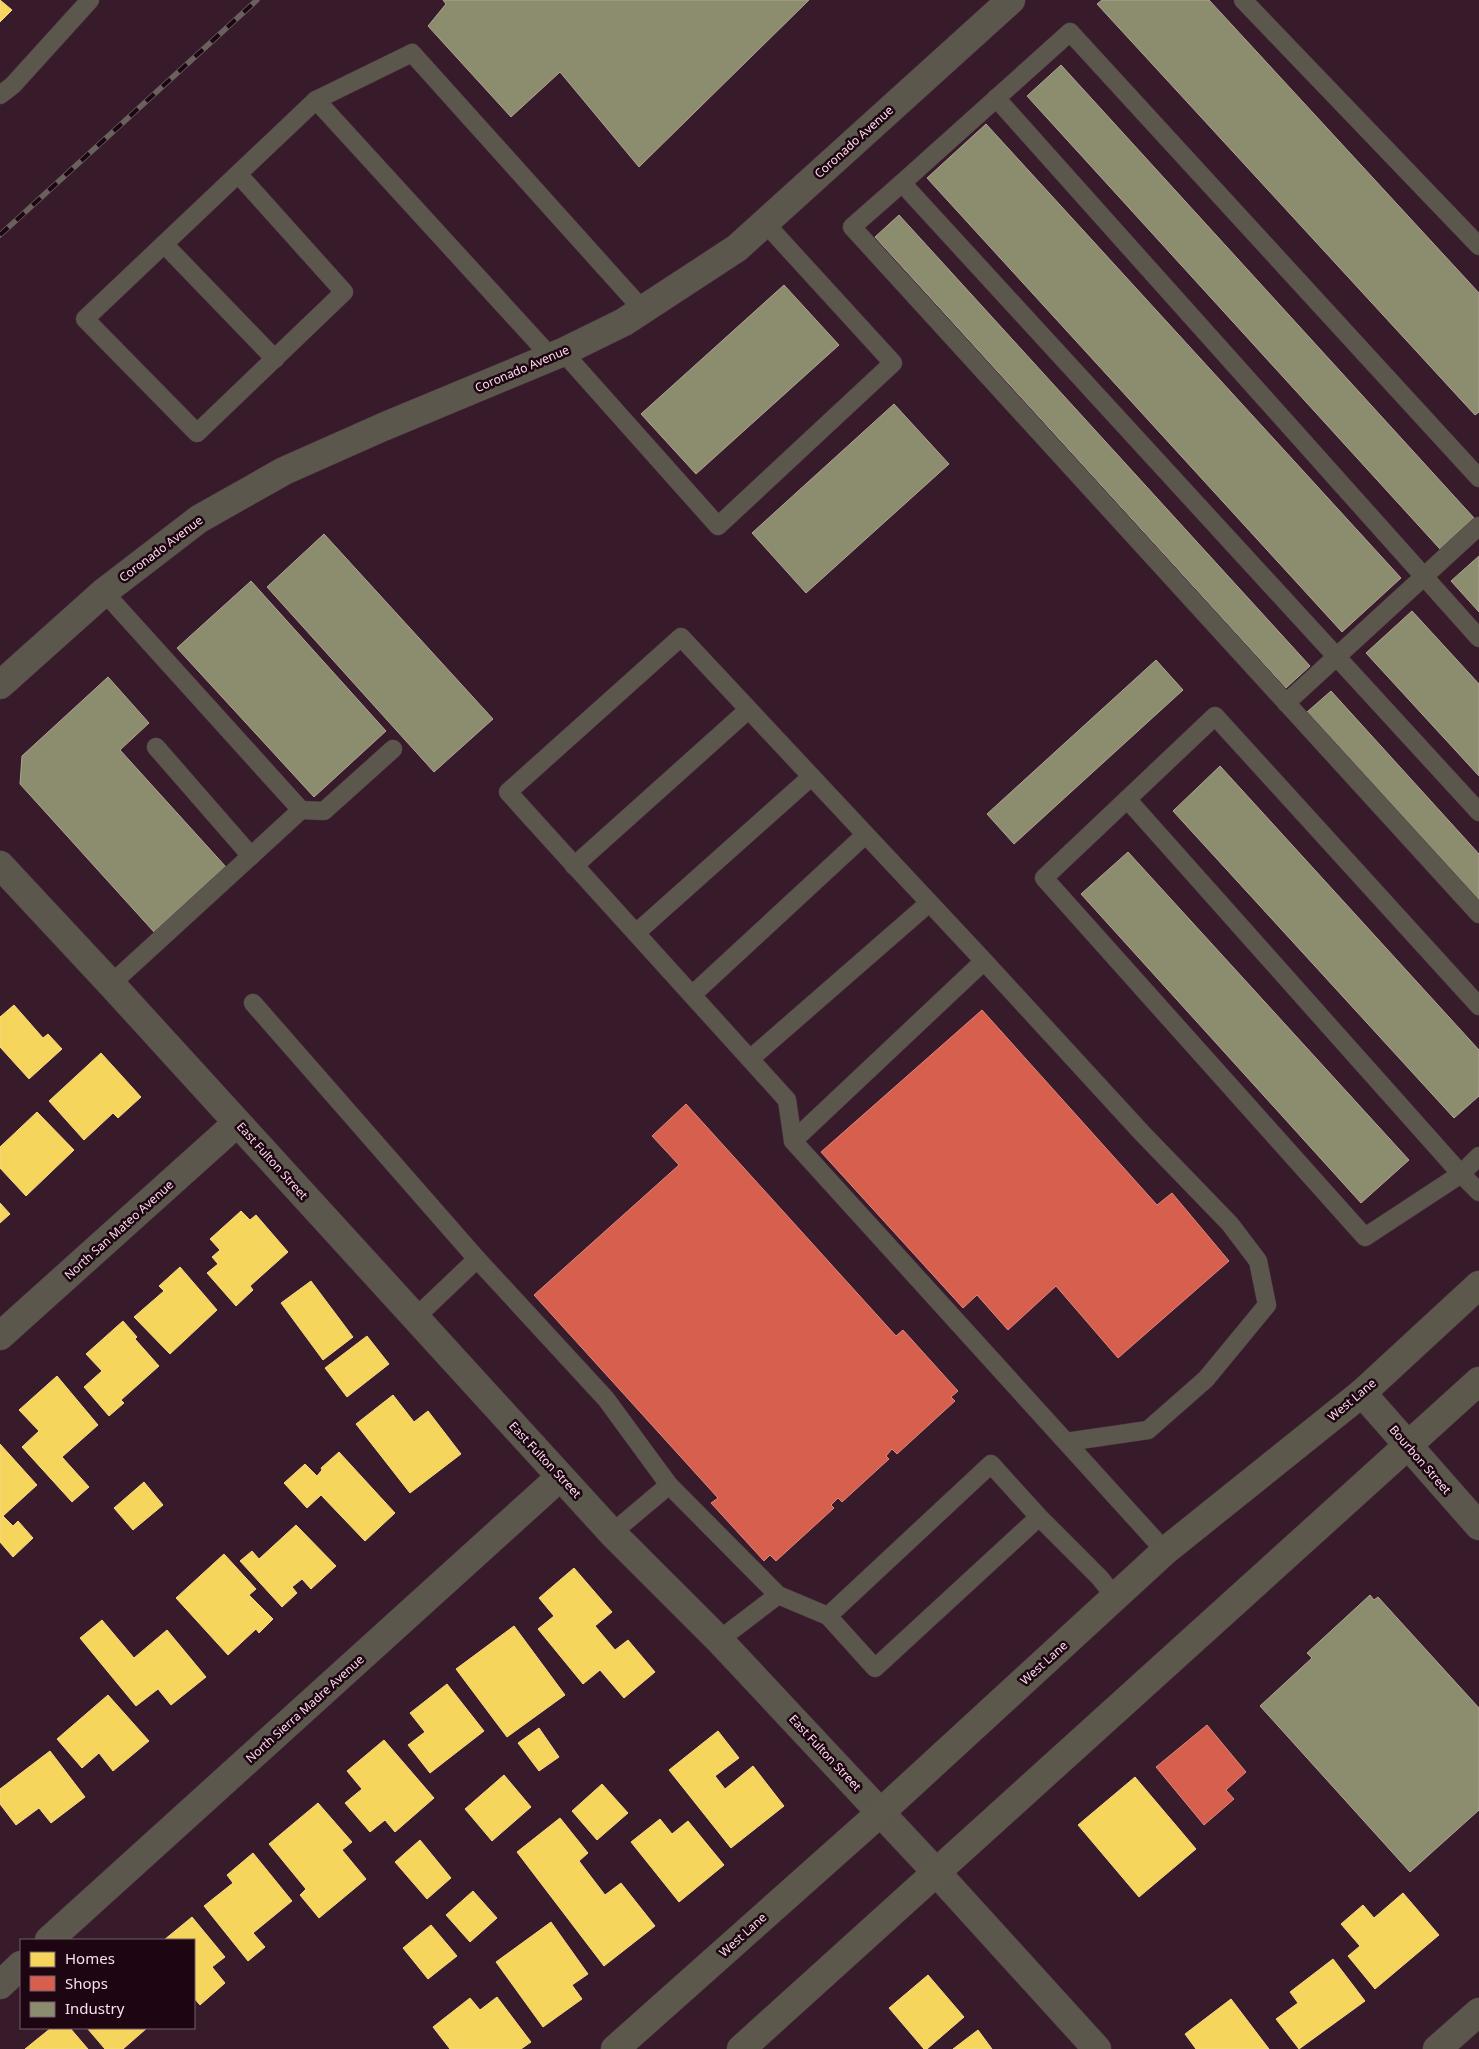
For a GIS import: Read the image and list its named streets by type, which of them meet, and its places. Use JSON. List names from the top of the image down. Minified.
{"streets":{"main road":["West Lane"],"street":["Coronado Avenue","East Fulton Street","North San Mateo Avenue","Bourbon Street","North Sierra Madre Avenue"]},"crossings":[["East Fulton Street","North San Mateo Avenue"],["East Fulton Street","West Lane"],["East Fulton Street","North Sierra Madre Avenue"],["West Lane","Bourbon Street"]],"legend":["Homes","Shops","Industry"]}
